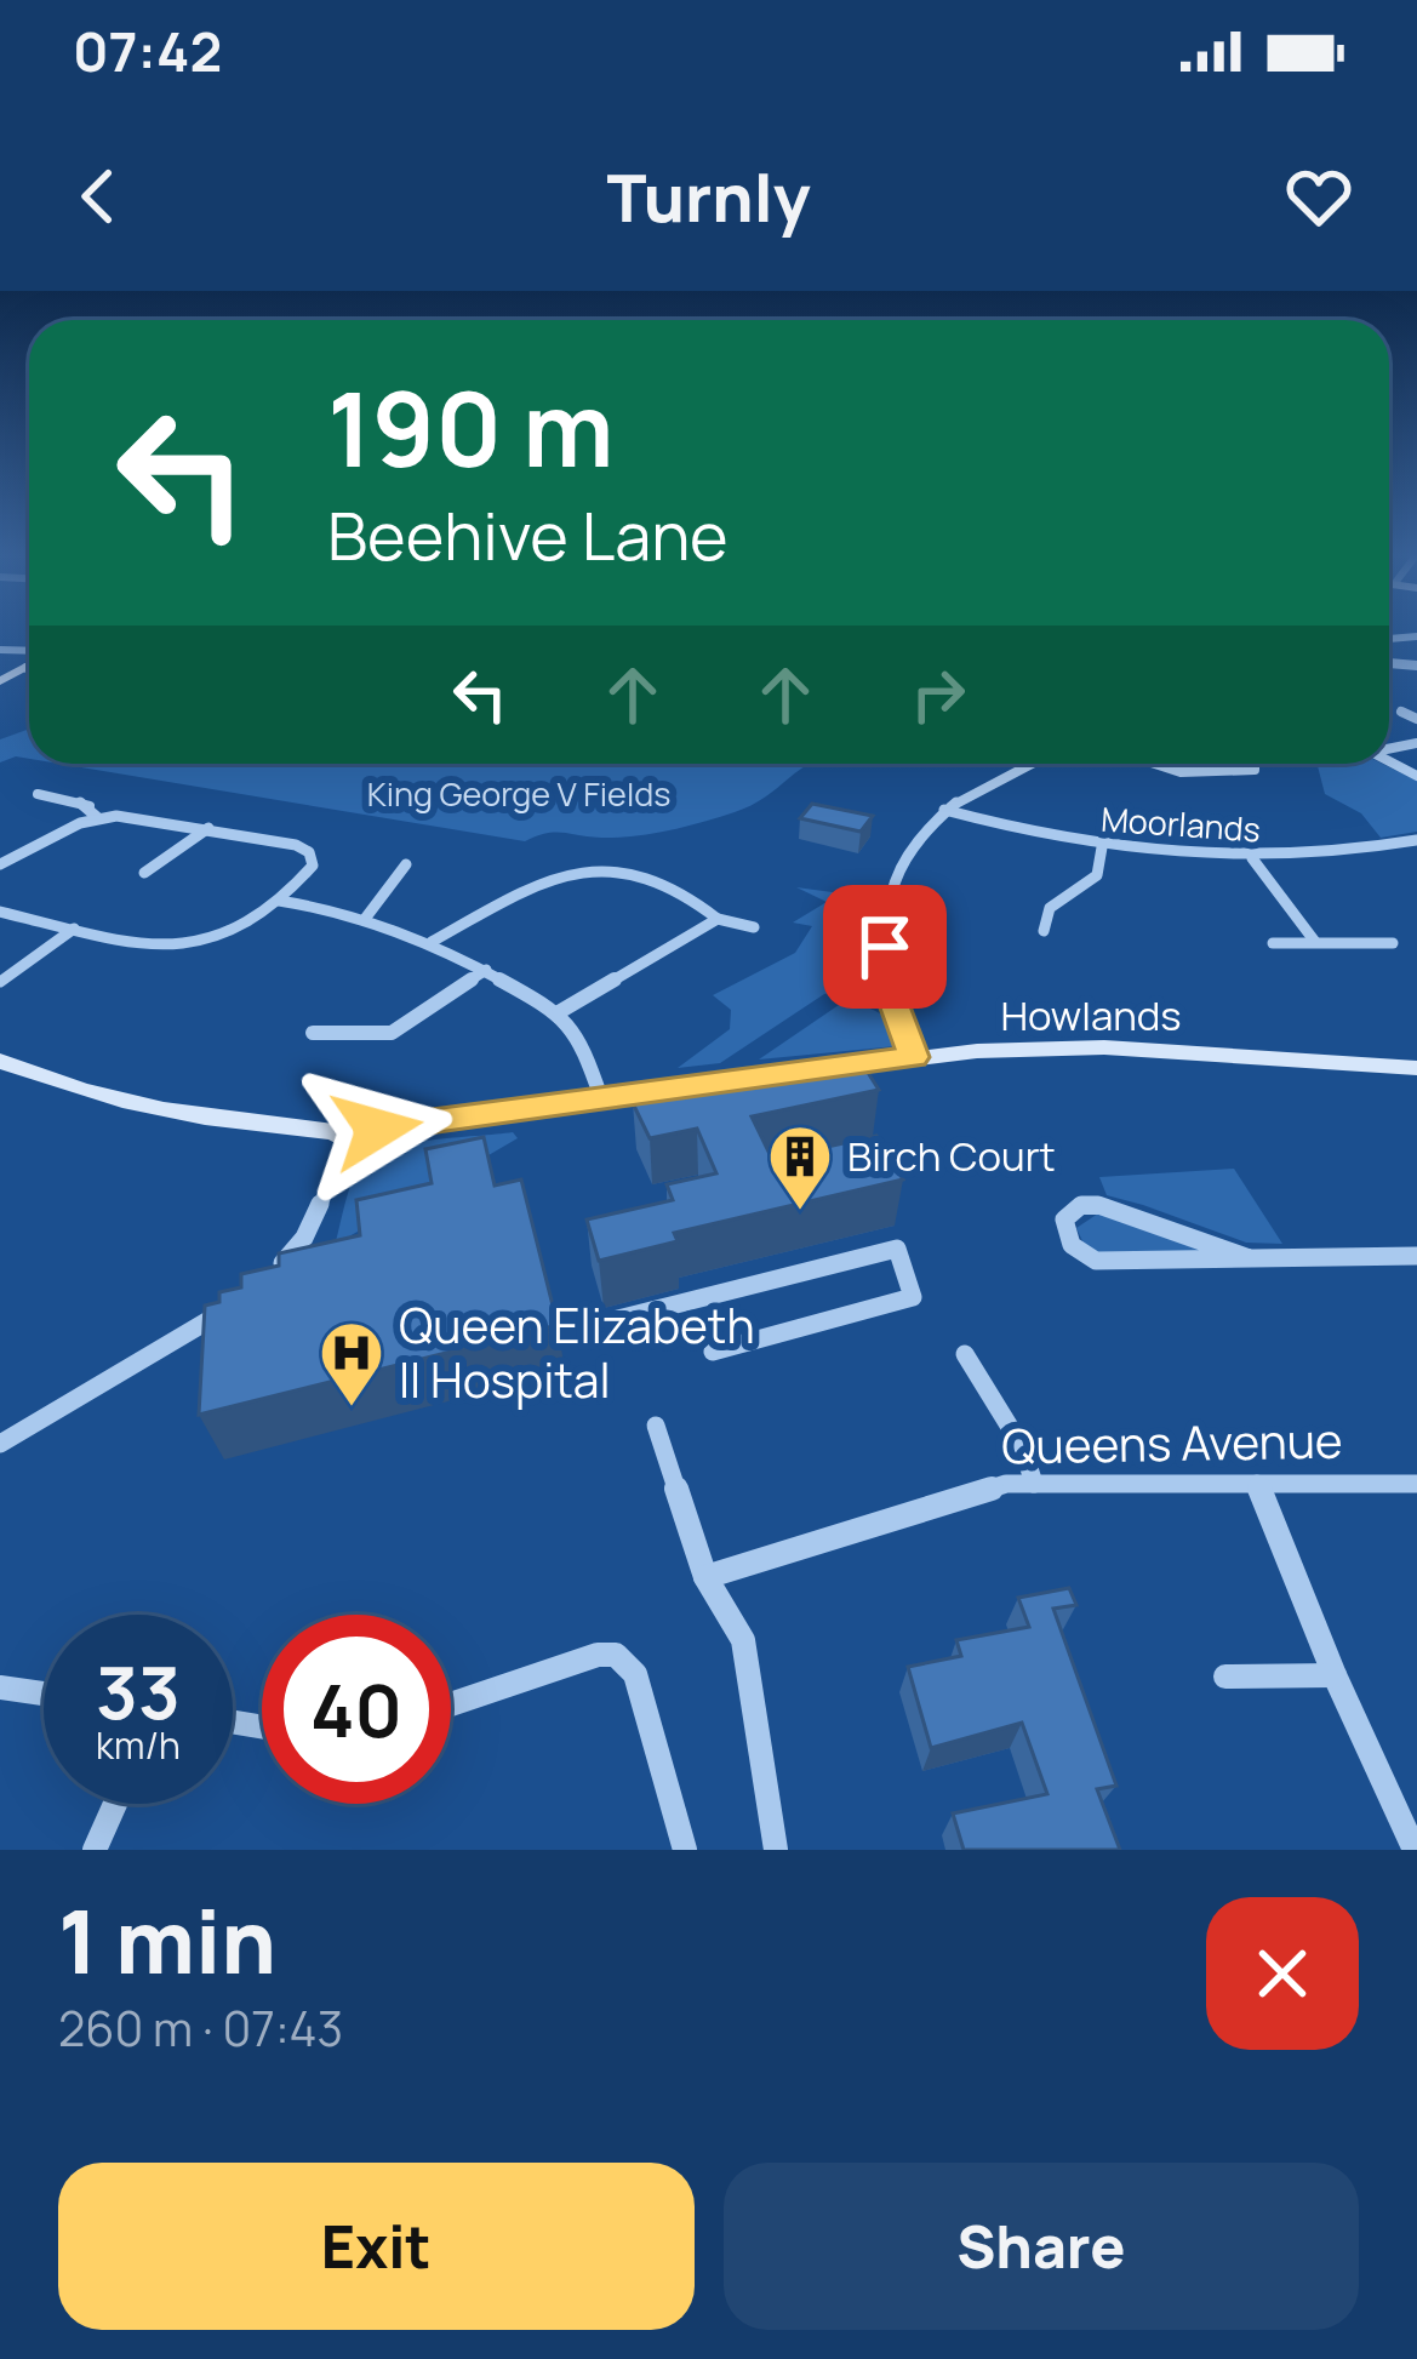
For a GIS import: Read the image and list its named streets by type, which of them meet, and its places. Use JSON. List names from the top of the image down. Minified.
{"streets":{"street":["Moorlands","Howlands","Queens Avenue"]},"parks":["King George V Fields"],"places":{"building":["Birch Court"],"hospital":["Queen Elizabeth II Hospital"]},"page":{"status":"07:42","header":"Turnly","turn":["190 m","Beehive Lane"],"speed":"33 km/h","limit":"40","heading":["1 min","260 m · 07:43"],"buttons":["Exit","Share"]}}
